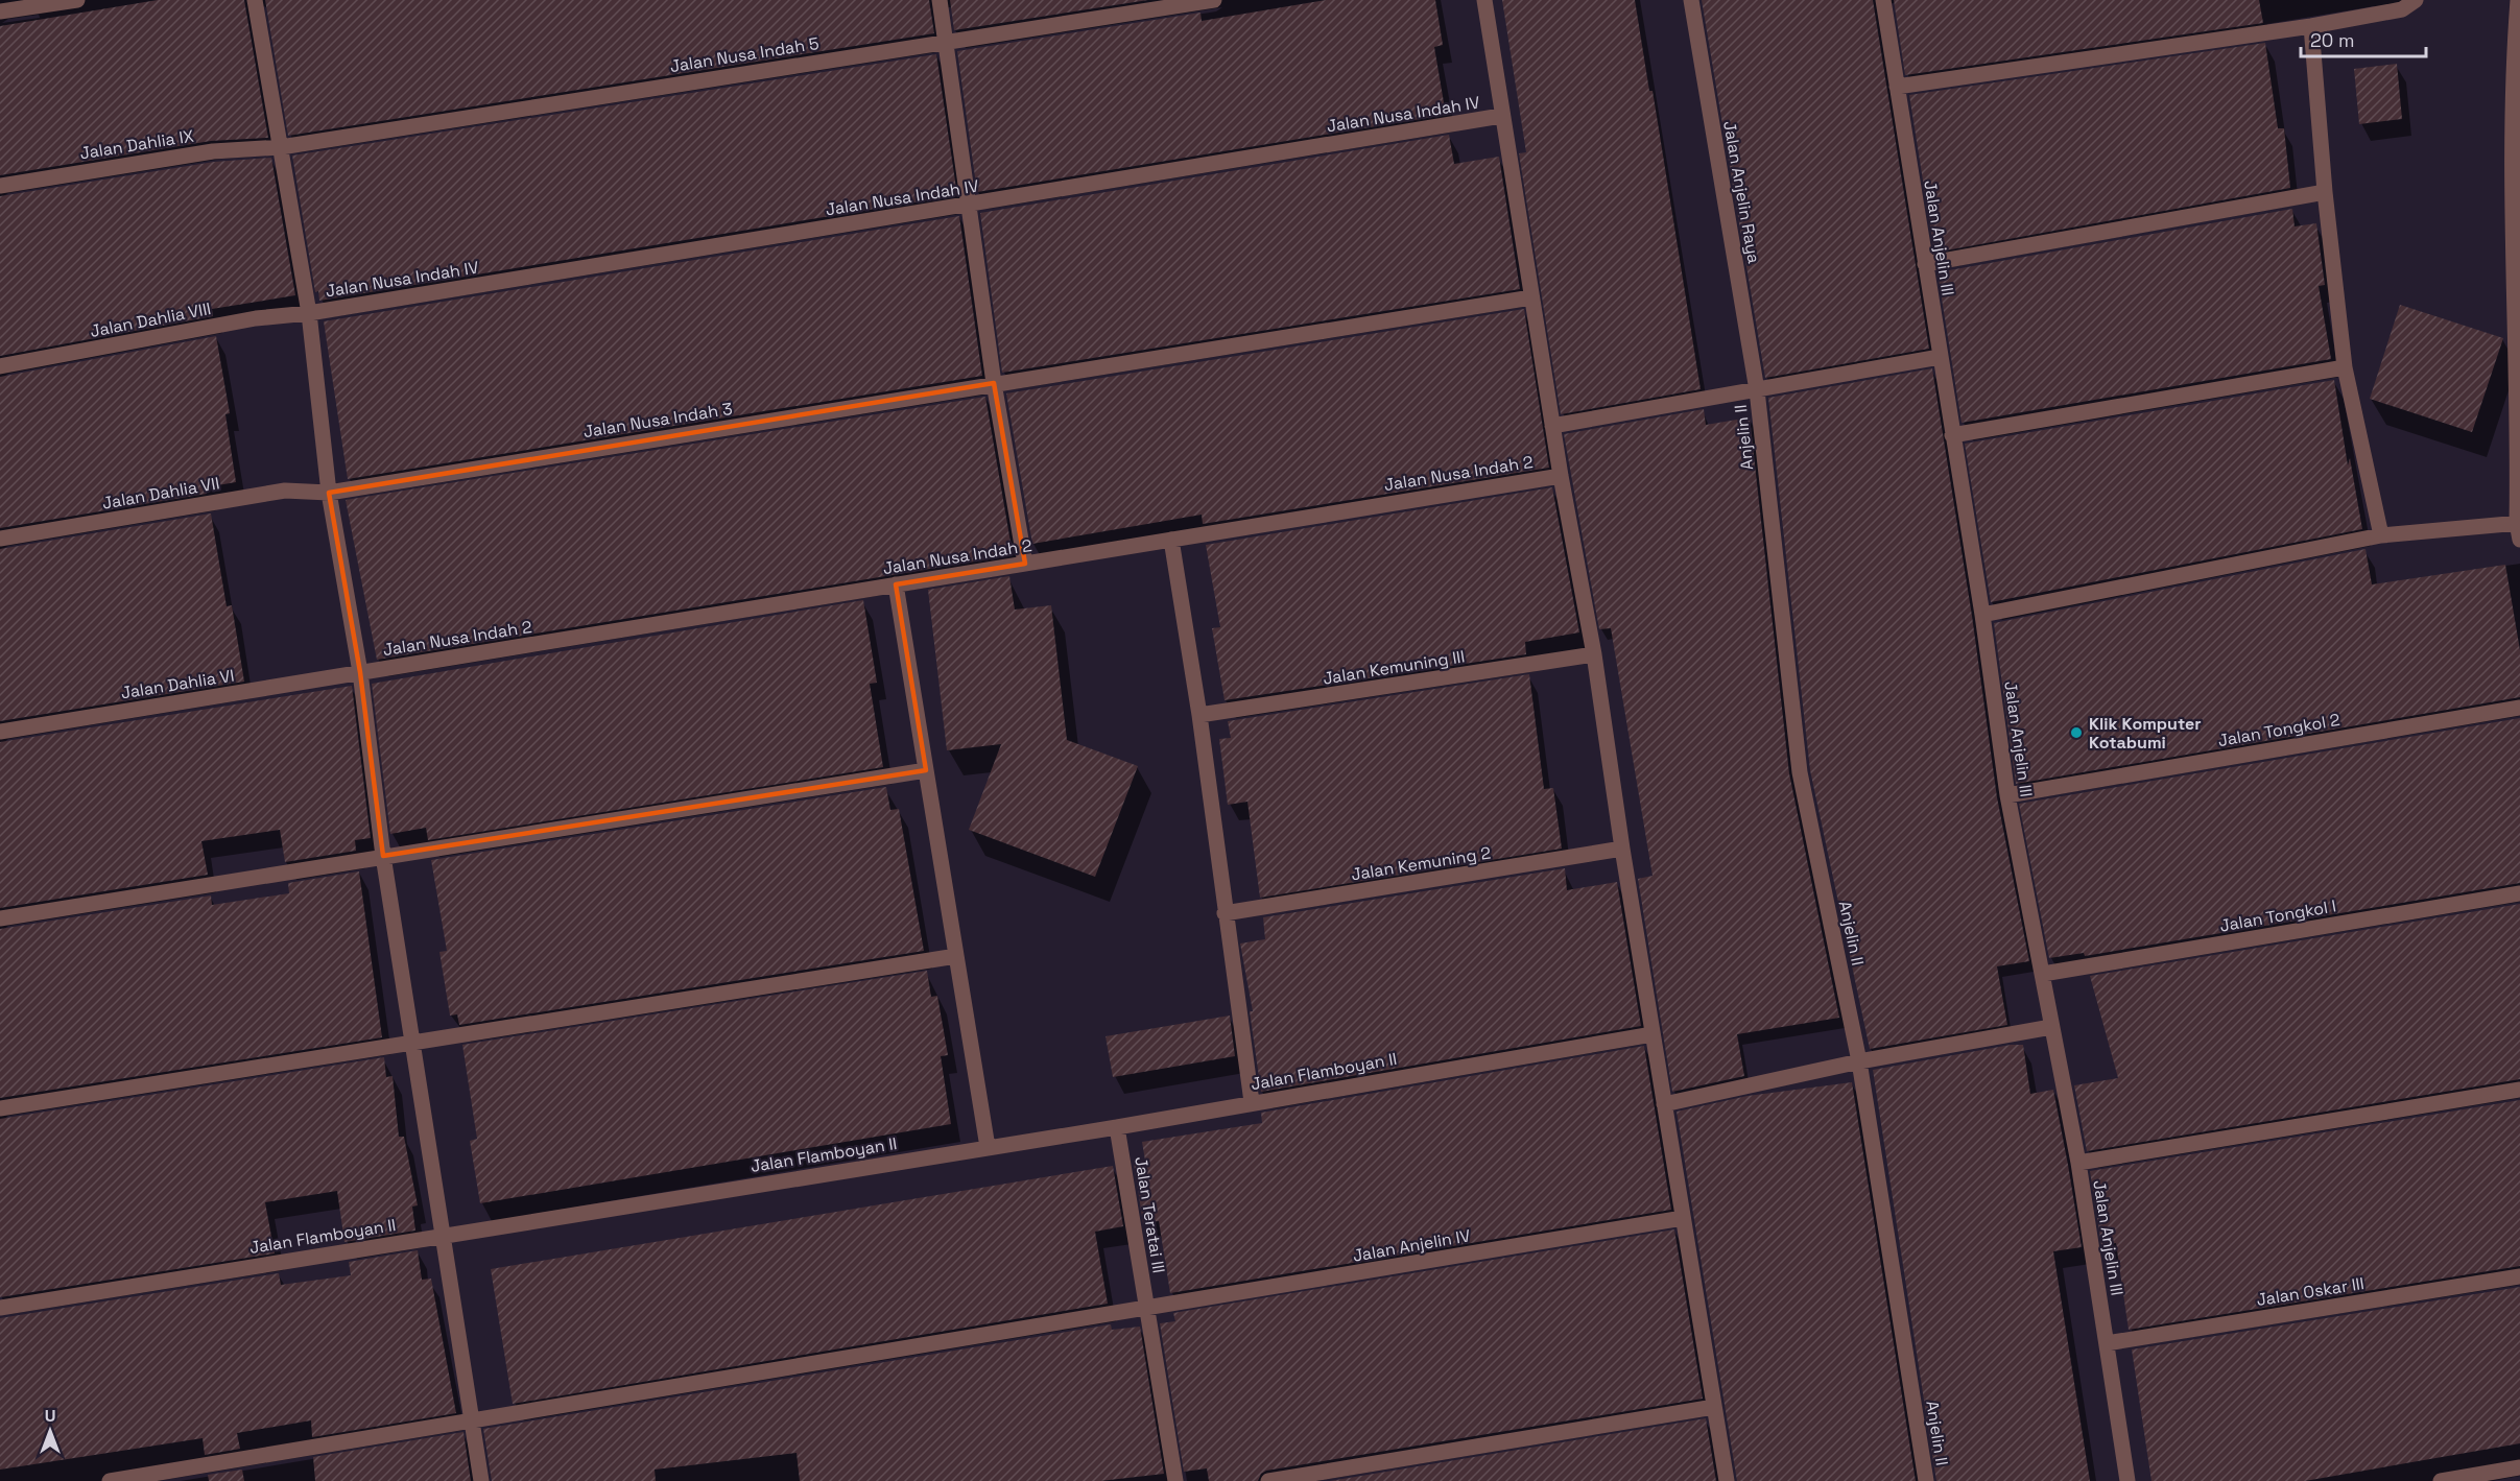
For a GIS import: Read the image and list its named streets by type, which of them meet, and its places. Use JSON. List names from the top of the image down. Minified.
{"streets":{"street":["Jalan Nusa Indah 5","Jalan Nusa Indah IV","Jalan Dahlia IX","Jalan Anjelin Raya","Jalan Anjelin III","Jalan Dahlia VIII","Jalan Nusa Indah 3","Anjelin II","Jalan Nusa Indah 2","Jalan Dahlia VII","Jalan Kemuning III","Jalan Dahlia VI","Jalan Tongkol 2","Jalan Kemuning 2","Jalan Tongkol I","Jalan Flamboyan II","Jalan Teratai III","Jalan Anjelin IV","Jalan Oskar III"]},"crossings":[["Jalan Nusa Indah 5","Jalan Dahlia IX"],["Jalan Nusa Indah IV","Jalan Dahlia VIII"],["Jalan Anjelin Raya","Anjelin II"],["Jalan Anjelin III","Jalan Tongkol 2"],["Jalan Anjelin III","Jalan Tongkol I"],["Jalan Anjelin III","Jalan Oskar III"],["Jalan Nusa Indah 3","Jalan Dahlia VII"],["Jalan Nusa Indah 2","Jalan Dahlia VI"],["Jalan Flamboyan II","Jalan Teratai III"],["Jalan Teratai III","Jalan Anjelin IV"]],"places":["Klik Komputer Kotabumi"],"scale_bar":"20 m","north":"top"}
